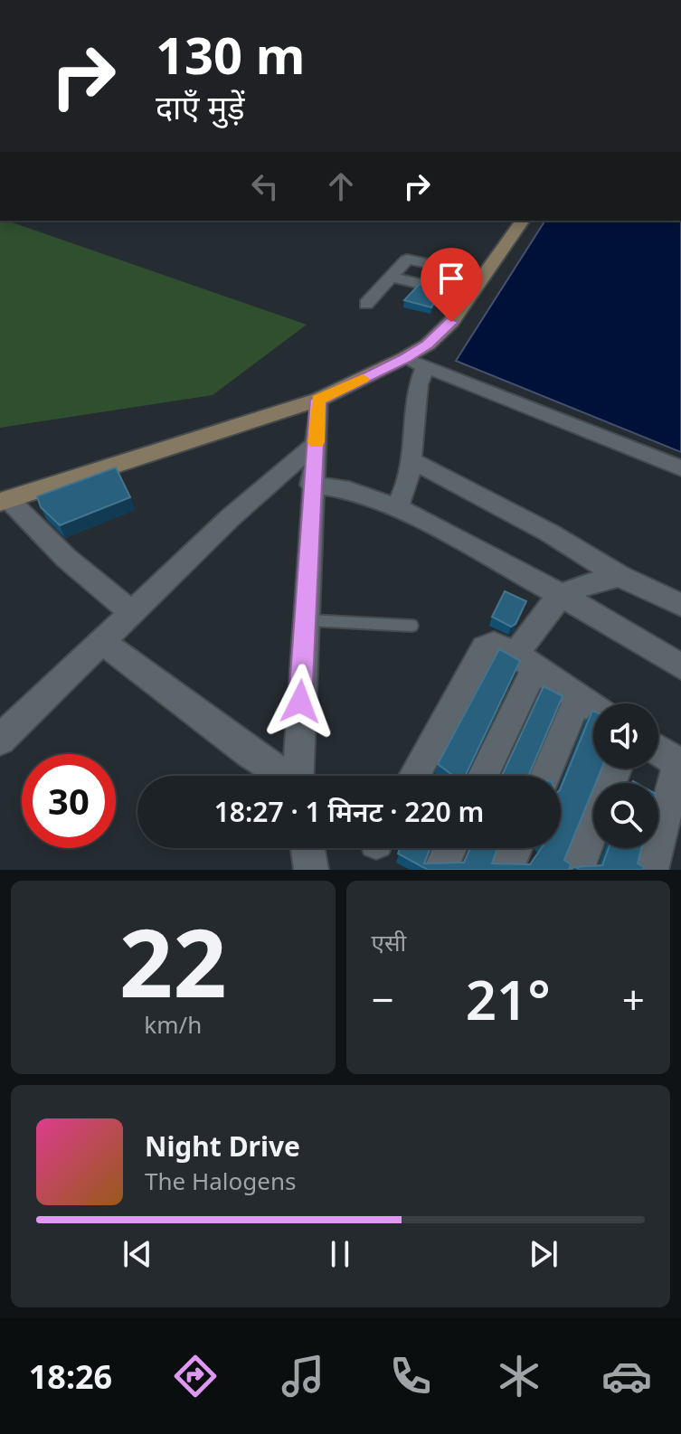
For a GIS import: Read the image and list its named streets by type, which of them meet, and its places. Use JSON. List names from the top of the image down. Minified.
{"page":{"turn":["130 m","दाएँ मुड़ें"],"limit":"30","trip":"18:27 · 1 मिनट · 220 m","tile":[["22","km/h"],"एसी"],"heat":["−","21°","+"],"song":["Night Drive","The Halogens"],"tabs":"18:26"}}
